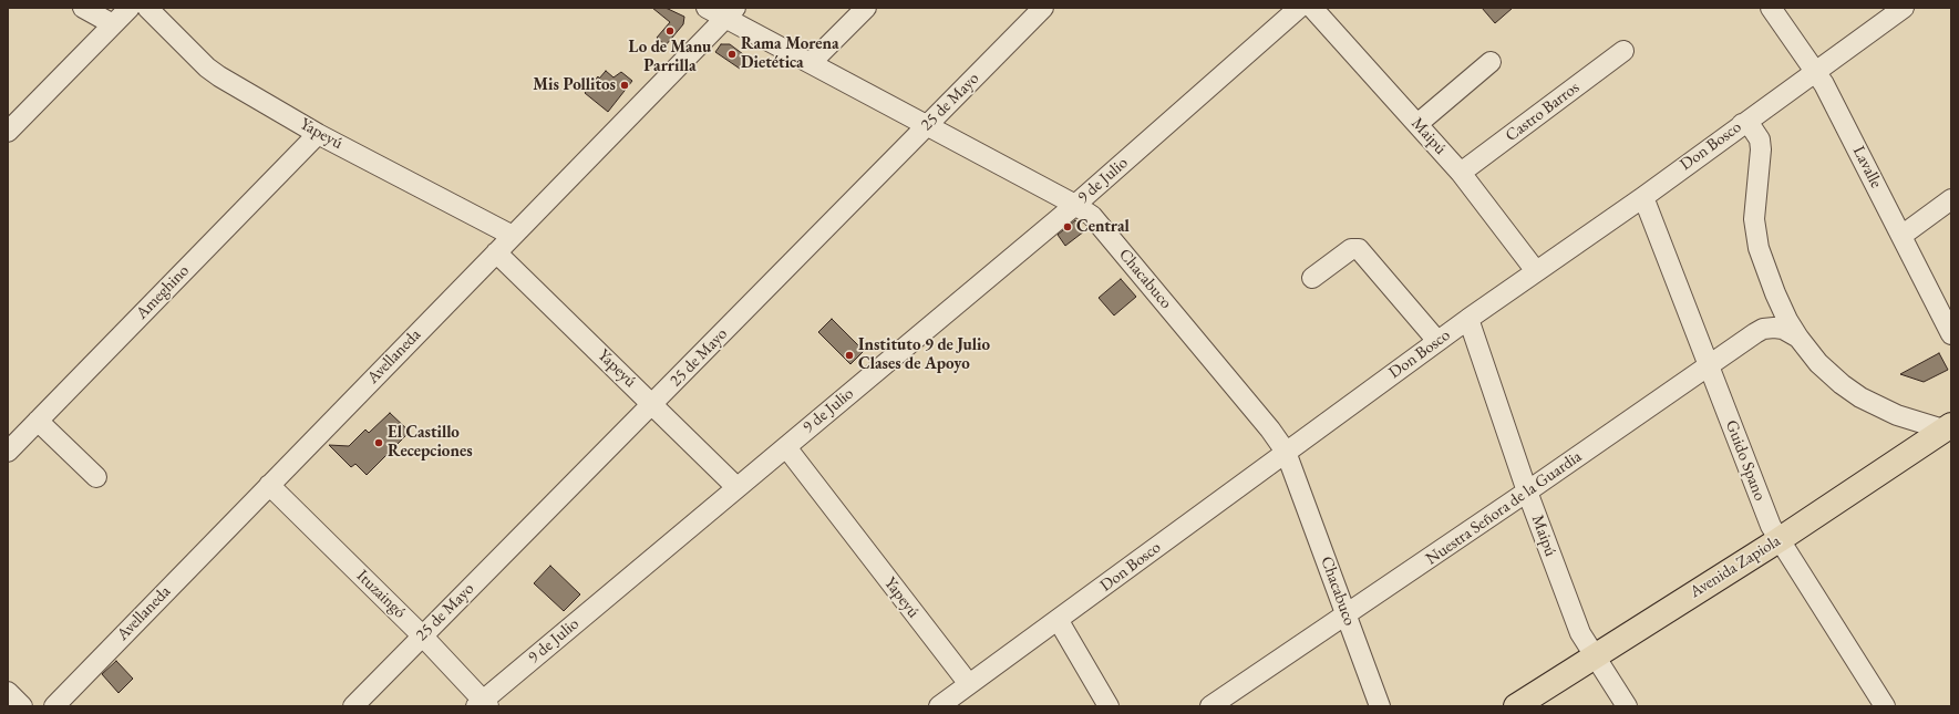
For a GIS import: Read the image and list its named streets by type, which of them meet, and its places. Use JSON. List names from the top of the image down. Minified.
{"streets":{"main road":["Avenida Zapiola"],"street":["25 de Mayo","Castro Barros","Yapeyú","Maipú","Don Bosco","Lavalle","9 de Julio","Chacabuco","Ameghino","Avellaneda","Guido Spano","Nuestra Señora de la Guardia","Ituzaingó"]},"crossings":[["25 de Mayo","Yapeyú"],["25 de Mayo","Chacabuco"],["25 de Mayo","Ituzaingó"],["Castro Barros","Maipú"],["Yapeyú","Don Bosco"],["Yapeyú","9 de Julio"],["Yapeyú","Ameghino"],["Yapeyú","Avellaneda"],["Maipú","Don Bosco"],["Maipú","Nuestra Señora de la Guardia"],["Maipú","Avenida Zapiola"],["Don Bosco","Lavalle"],["Don Bosco","Chacabuco"],["Don Bosco","Guido Spano"],["9 de Julio","Chacabuco"],["9 de Julio","Ituzaingó"],["Chacabuco","Avellaneda"],["Chacabuco","Nuestra Señora de la Guardia"],["Avellaneda","Ituzaingó"],["Guido Spano","Nuestra Señora de la Guardia"],["Guido Spano","Avenida Zapiola"]],"places":["Lo de Manu Parrilla","Rama Morena Dietética","Mis Pollitos","Central","Instituto 9 de Julio Clases de Apoyo","El Castillo Recepciones"]}
